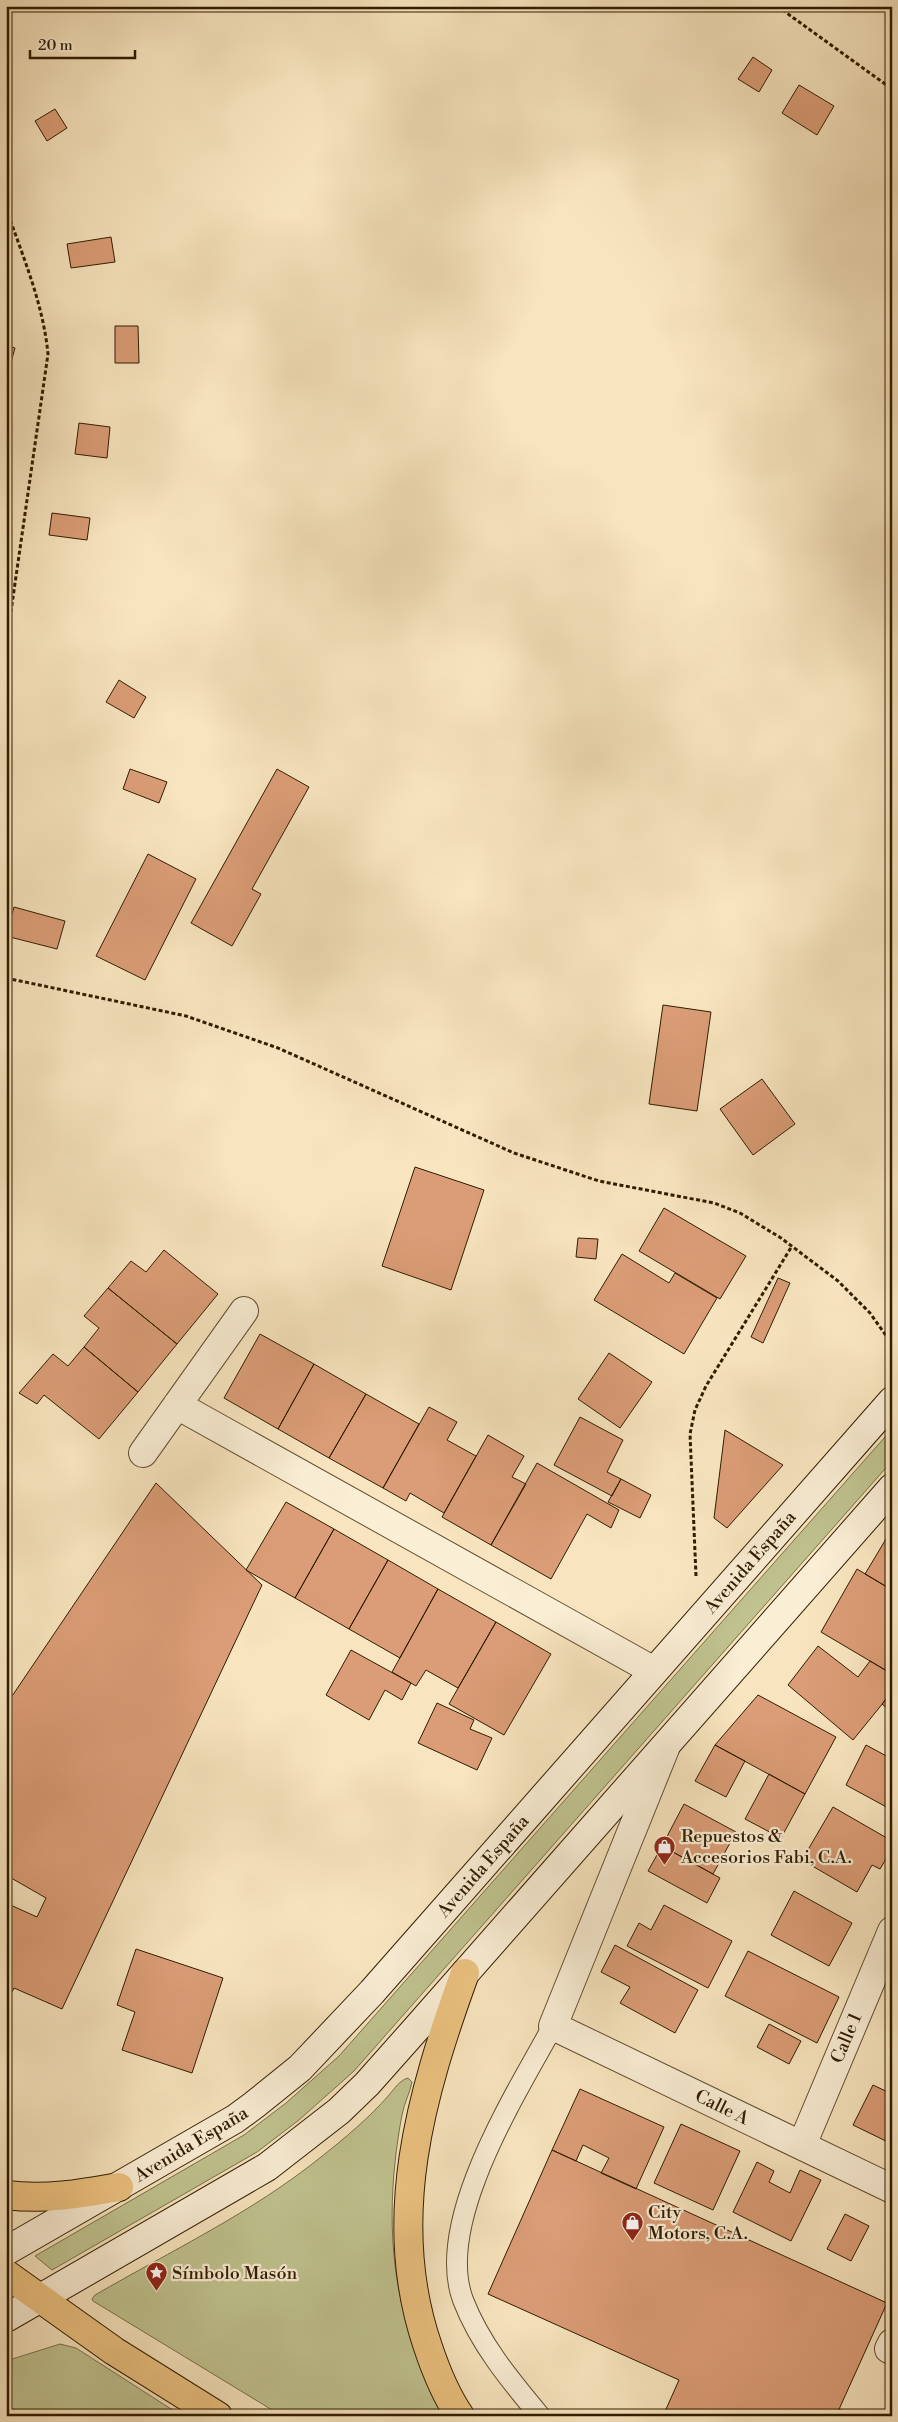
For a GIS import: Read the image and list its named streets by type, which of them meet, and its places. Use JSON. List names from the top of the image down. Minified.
{"streets":{"main road":["Avenida España","Calle 1","Calle A"]},"crossings":[["Calle 1","Calle A"]],"places":{"shop":["Repuestos & Accesorios Fabi, C.A.","City Motors, C.A."],"place":["Símbolo Masón"]},"scale_bar":"20 m"}
